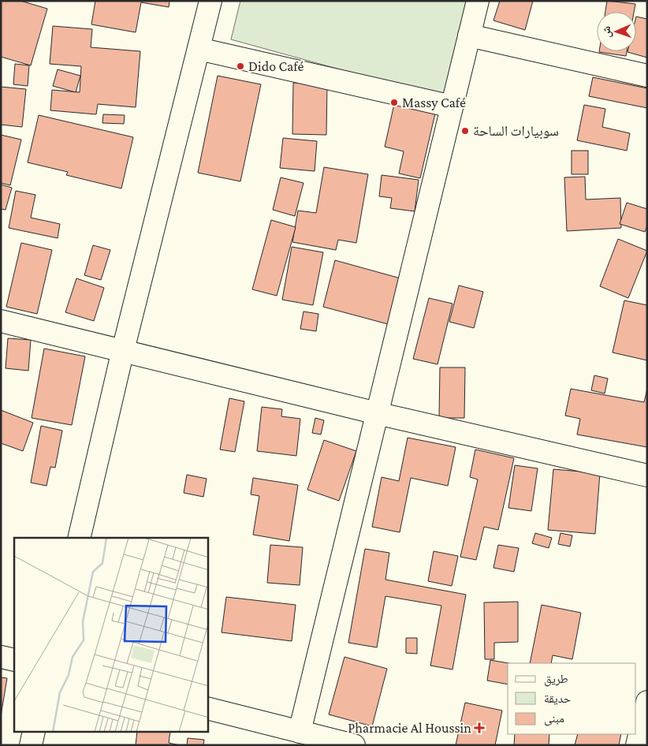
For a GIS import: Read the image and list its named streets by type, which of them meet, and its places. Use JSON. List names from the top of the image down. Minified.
{"places":{"other":["Dido Café","Massy Café","سوبيارات الساحة"],"health":["Pharmacie Al Houssin"]},"legend":["طريق","حديقة","مبنى"],"north":"left"}
